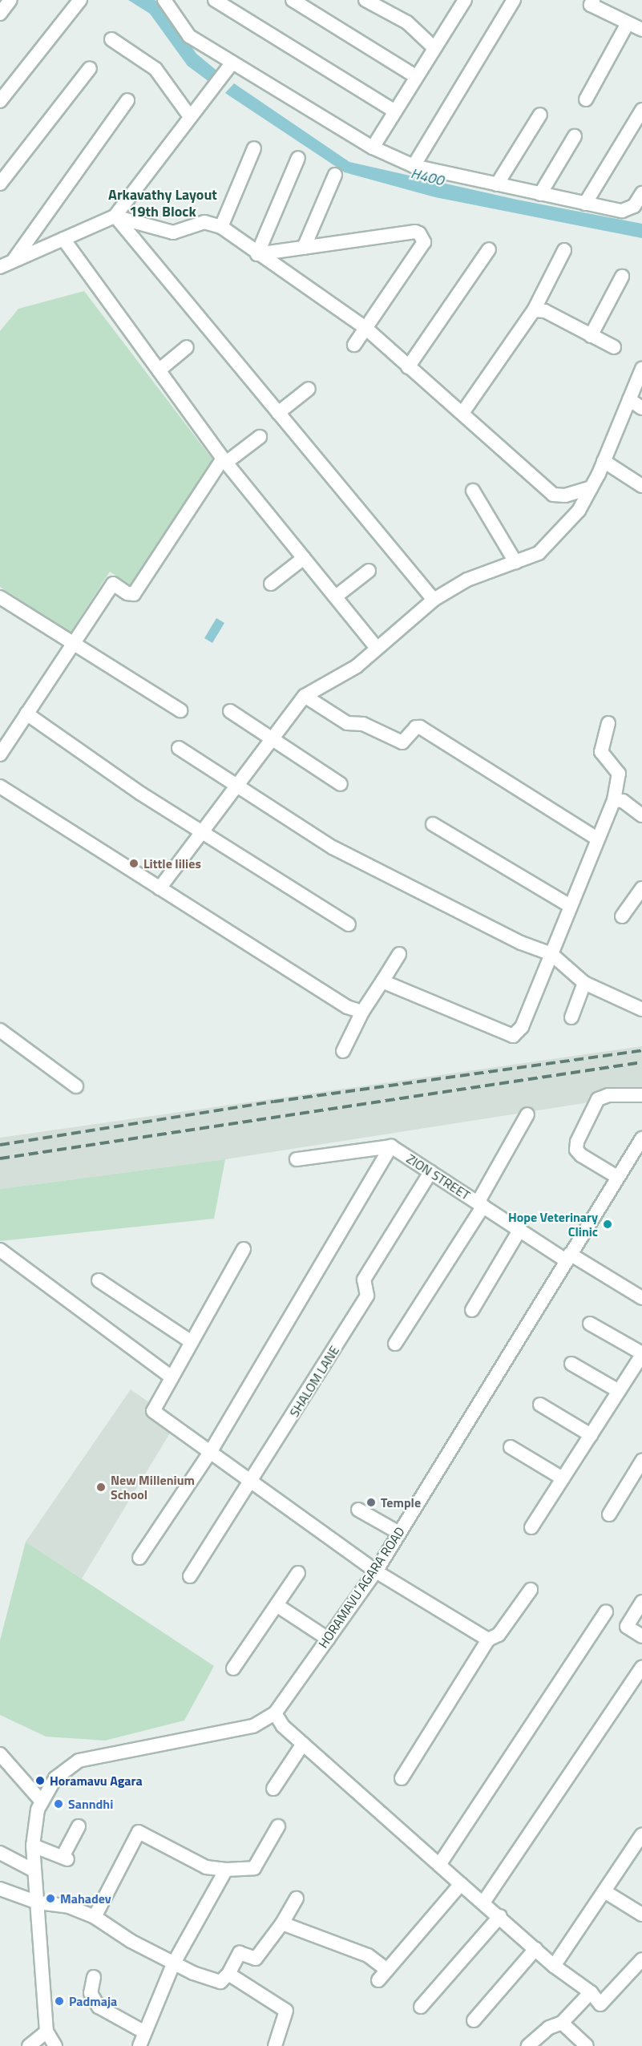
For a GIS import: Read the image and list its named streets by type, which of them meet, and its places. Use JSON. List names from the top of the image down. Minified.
{"streets":{"street":["ZION STREET","SHALOM LANE","HORAMAVU AGARA ROAD"]},"crossings":[["ZION STREET","SHALOM LANE"],["ZION STREET","HORAMAVU AGARA ROAD"]],"districts":["Arkavathy Layout 19th Block"],"water":["H400"],"places":["Little lilies","Hope Veterinary Clinic","New Millenium School","Temple","Horamavu Agara","Sanndhi","Mahadev","Padmaja"]}
